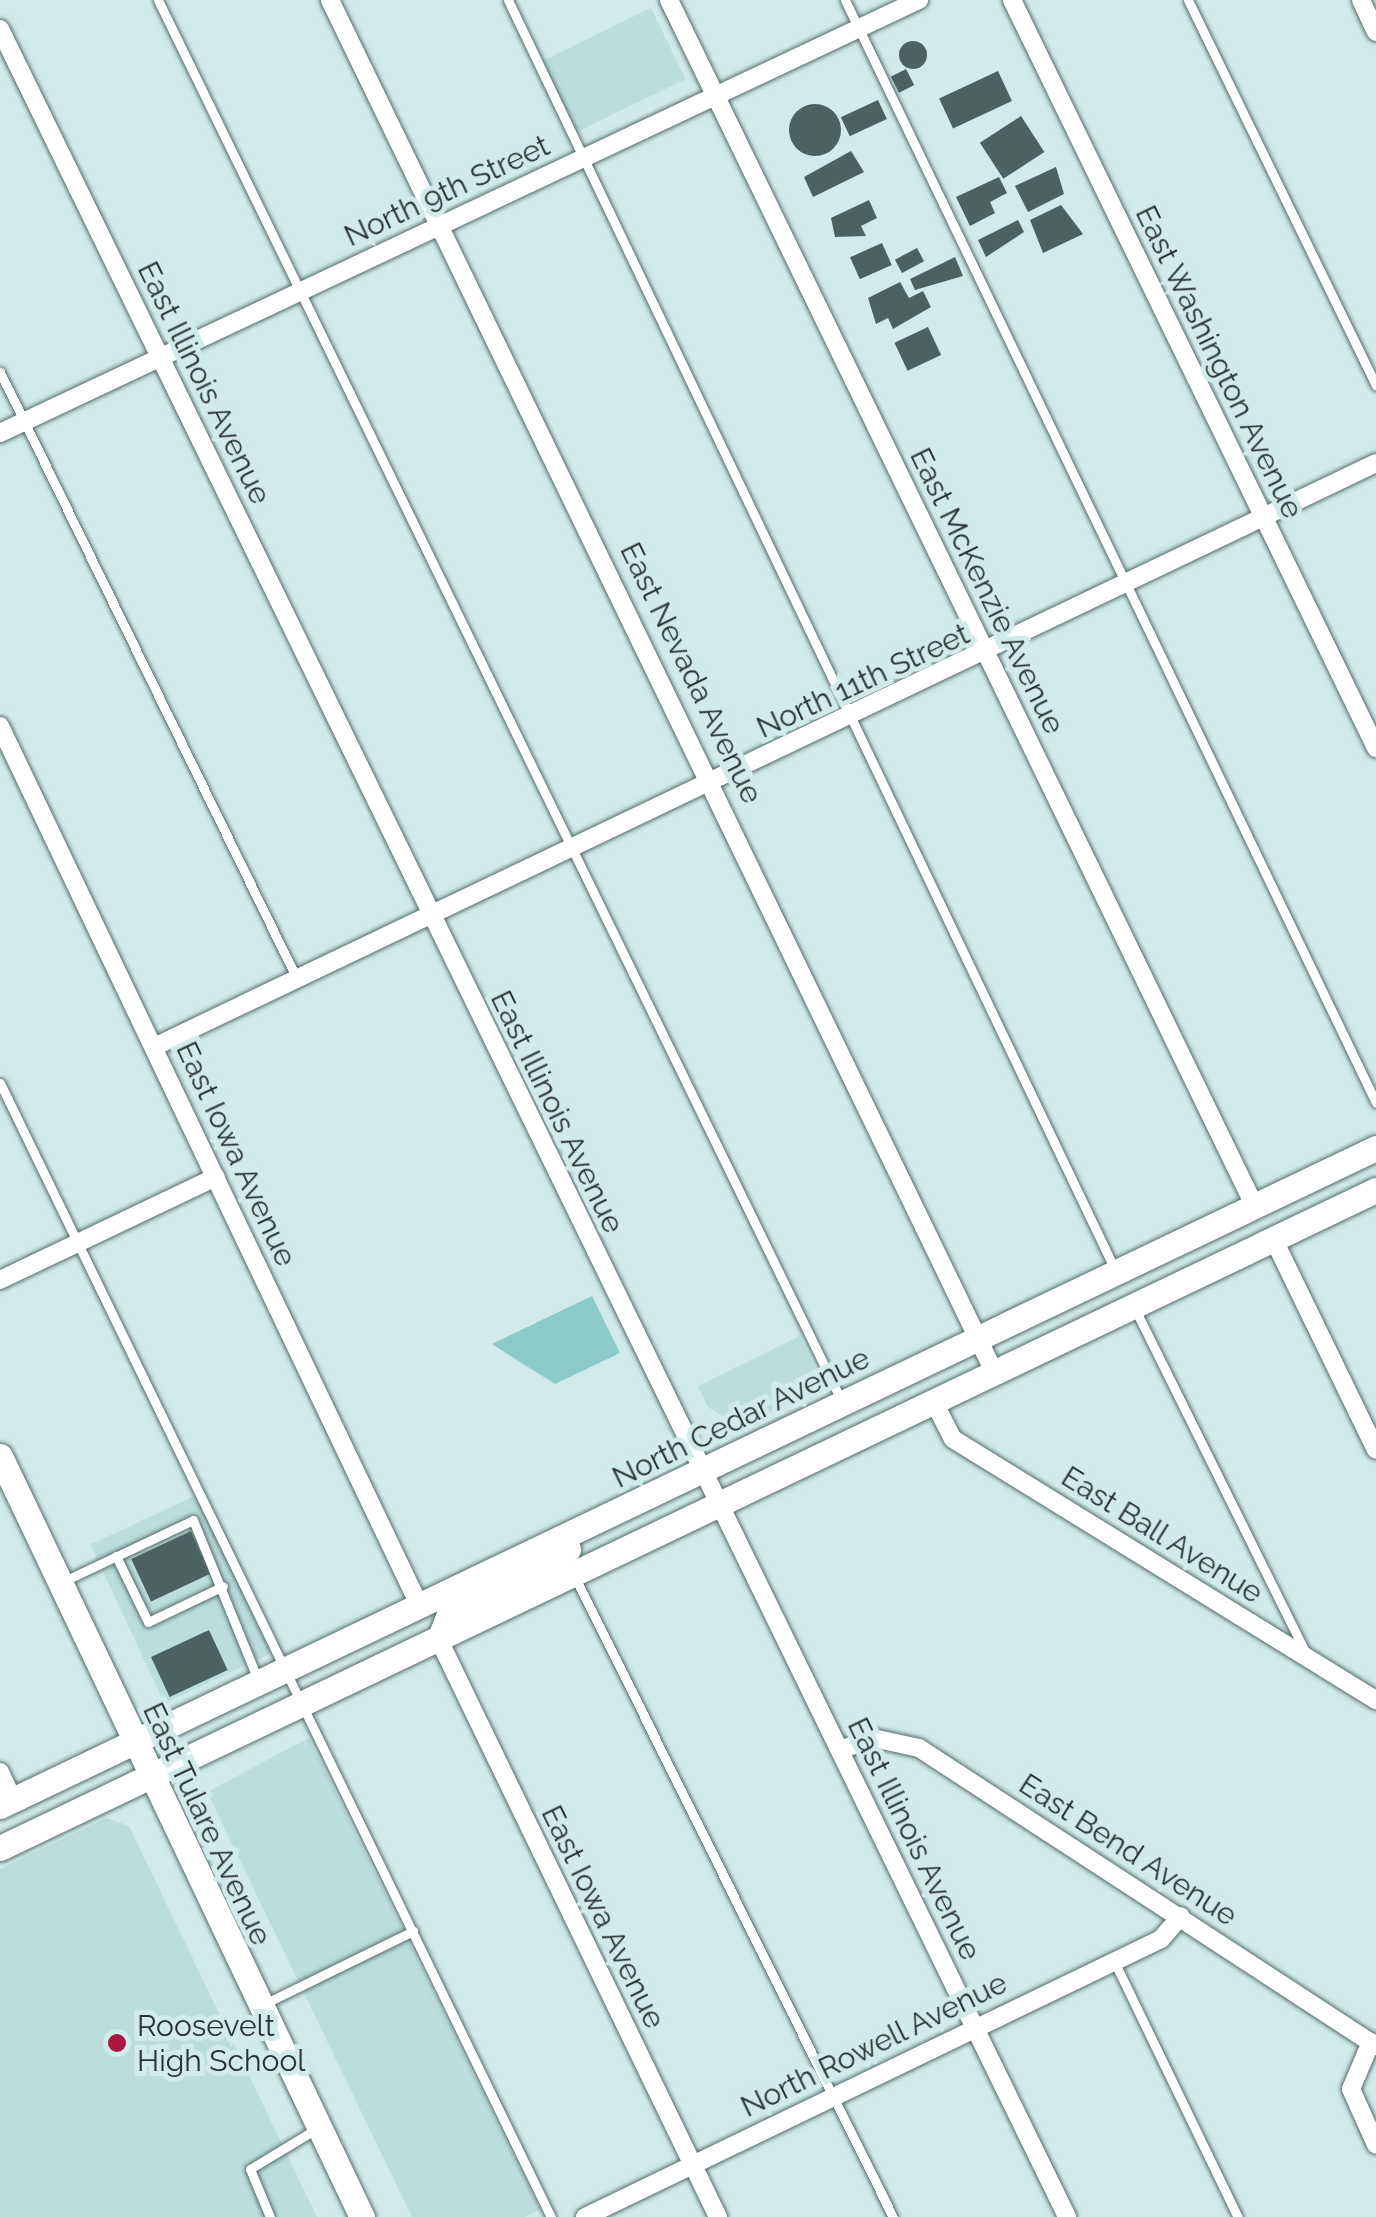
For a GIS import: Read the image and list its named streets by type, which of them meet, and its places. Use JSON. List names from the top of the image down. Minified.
{"streets":{"main road":["North Cedar Avenue","East Tulare Avenue"],"street":["North 9th Street","East Washington Avenue","East Illinois Avenue","East McKenzie Avenue","East Nevada Avenue","North 11th Street","East Iowa Avenue","East Ball Avenue","East Bend Avenue","North Rowell Avenue"]},"crossings":[["North 9th Street","East Illinois Avenue"],["North 9th Street","East McKenzie Avenue"],["North 9th Street","East Nevada Avenue"],["East Washington Avenue","North 11th Street"],["East Illinois Avenue","North 11th Street"],["East Illinois Avenue","North Cedar Avenue"],["East Illinois Avenue","East Bend Avenue"],["East Illinois Avenue","North Rowell Avenue"],["East McKenzie Avenue","North 11th Street"],["East McKenzie Avenue","North Cedar Avenue"],["East Nevada Avenue","North 11th Street"],["East Nevada Avenue","North Cedar Avenue"],["North 11th Street","East Iowa Avenue"],["East Iowa Avenue","North Cedar Avenue"],["East Iowa Avenue","North Rowell Avenue"],["North Cedar Avenue","East Tulare Avenue"],["East Bend Avenue","North Rowell Avenue"]],"places":["Roosevelt High School"]}
